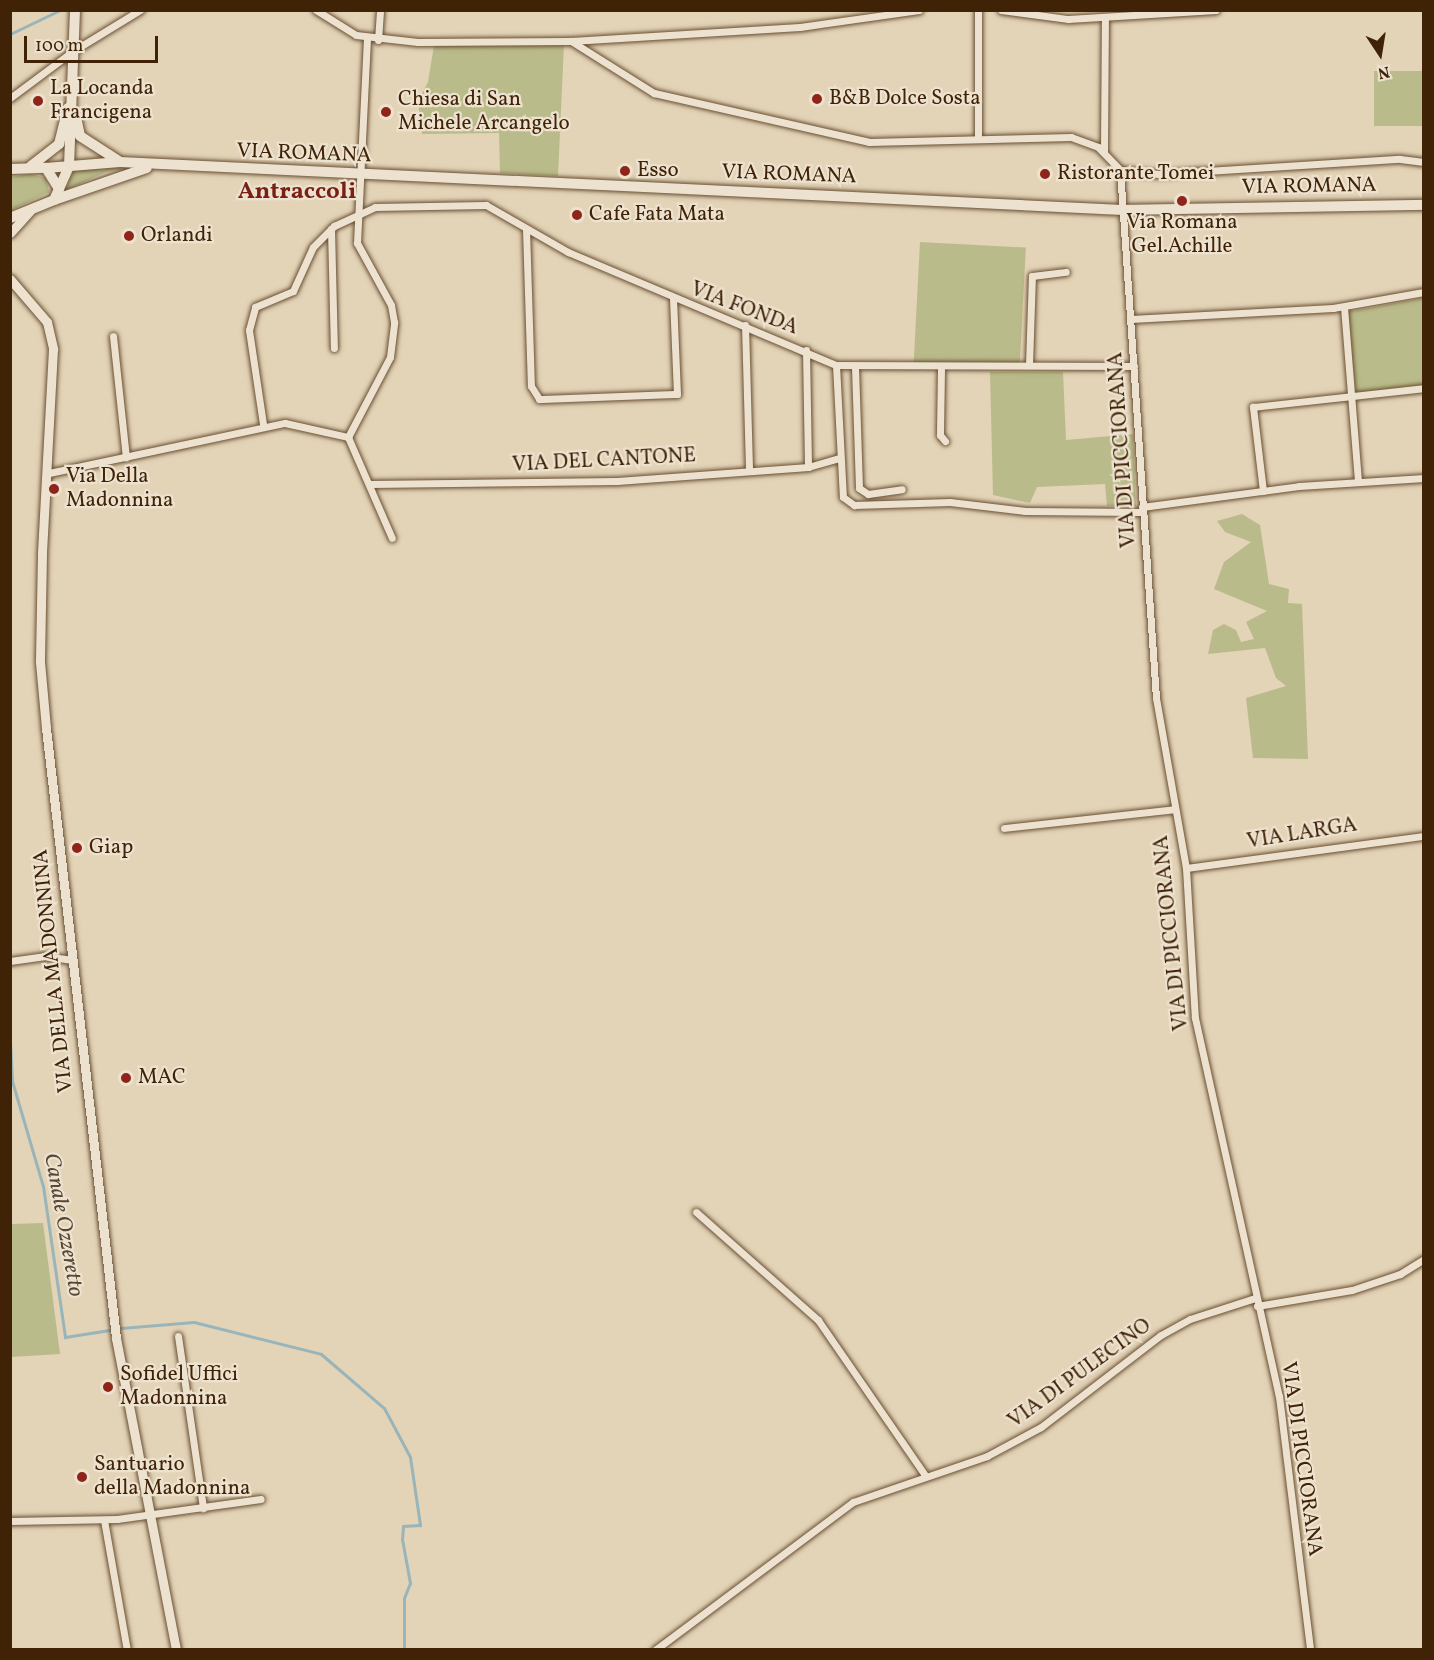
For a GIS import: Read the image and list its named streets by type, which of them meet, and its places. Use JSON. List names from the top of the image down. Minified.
{"streets":{"main road":["VIA ROMANA"],"street":["VIA FONDA","VIA DI PICCIORANA","VIA DEL CANTONE","VIA LARGA","VIA DELLA MADONNINA","VIA DI PULECINO"]},"crossings":[["VIA ROMANA","VIA DI PICCIORANA"],["VIA FONDA","VIA DI PICCIORANA"],["VIA DI PICCIORANA","VIA LARGA"],["VIA DI PICCIORANA","VIA DI PULECINO"]],"districts":["Antraccoli"],"water":["Canale Ozzeretto"],"places":["B&B Dolce Sosta","La Locanda Francigena","Chiesa di San Michele Arcangelo","Esso","Ristorante Tomei","Via Romana Gel.Achille","Cafe Fata Mata","Orlandi","Via Della Madonnina","Giap","MAC","Sofidel Uffici Madonnina","Santuario della Madonnina"],"scale_bar":"100 m","north":"bottom"}
